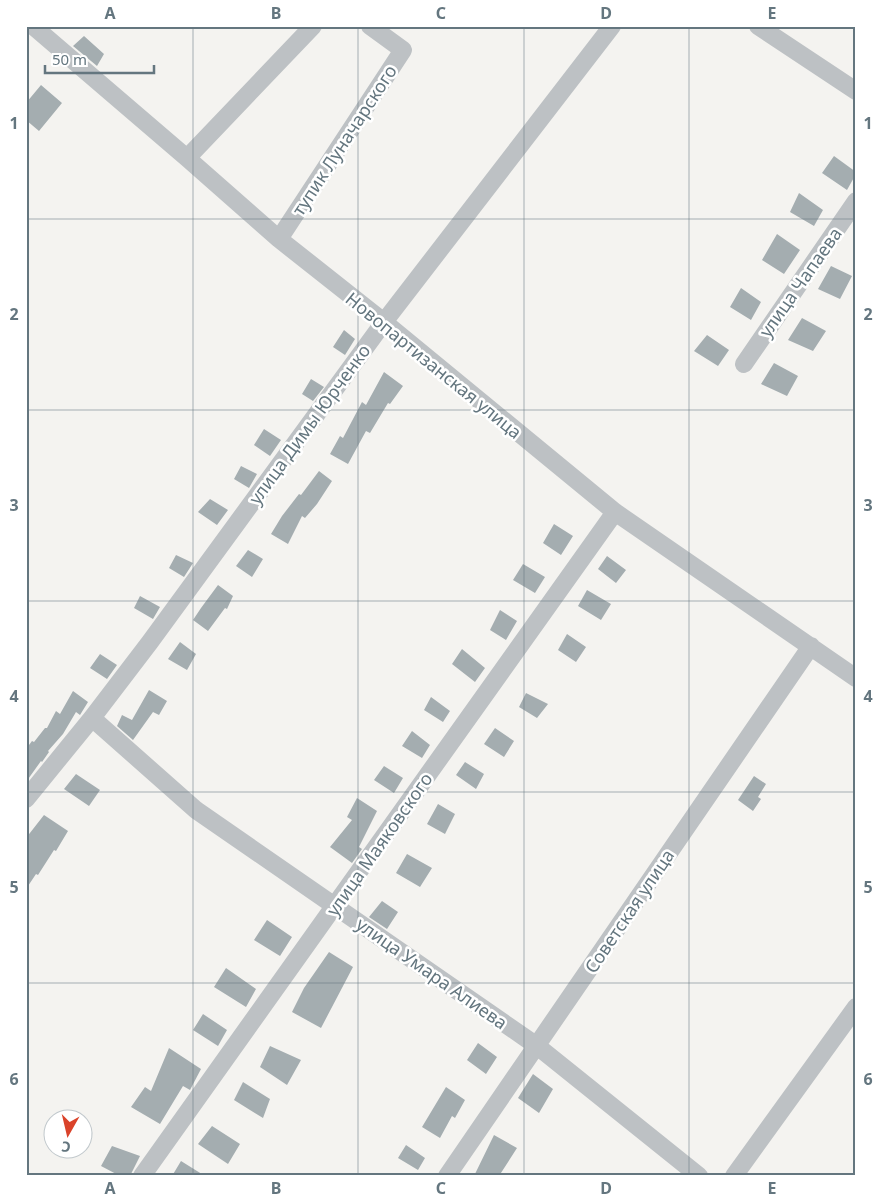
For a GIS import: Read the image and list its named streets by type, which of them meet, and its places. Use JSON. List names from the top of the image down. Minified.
{"streets":{"street":["тупик Луначарского","улица Чапаева","Новопартизанская улица","улица Димы Юрченко","улица Маяковского","Советская улица","улица Умара Алиева"]},"crossings":[["тупик Луначарского","Новопартизанская улица"],["Новопартизанская улица","улица Димы Юрченко"],["Новопартизанская улица","улица Маяковского"],["Новопартизанская улица","Советская улица"],["улица Димы Юрченко","улица Умара Алиева"],["улица Маяковского","улица Умара Алиева"],["Советская улица","улица Умара Алиева"]],"scale_bar":"50 m","north":"bottom","grid":{"columns":["A","B","C","D","E"],"rows":["1","2","3","4","5","6"]}}
